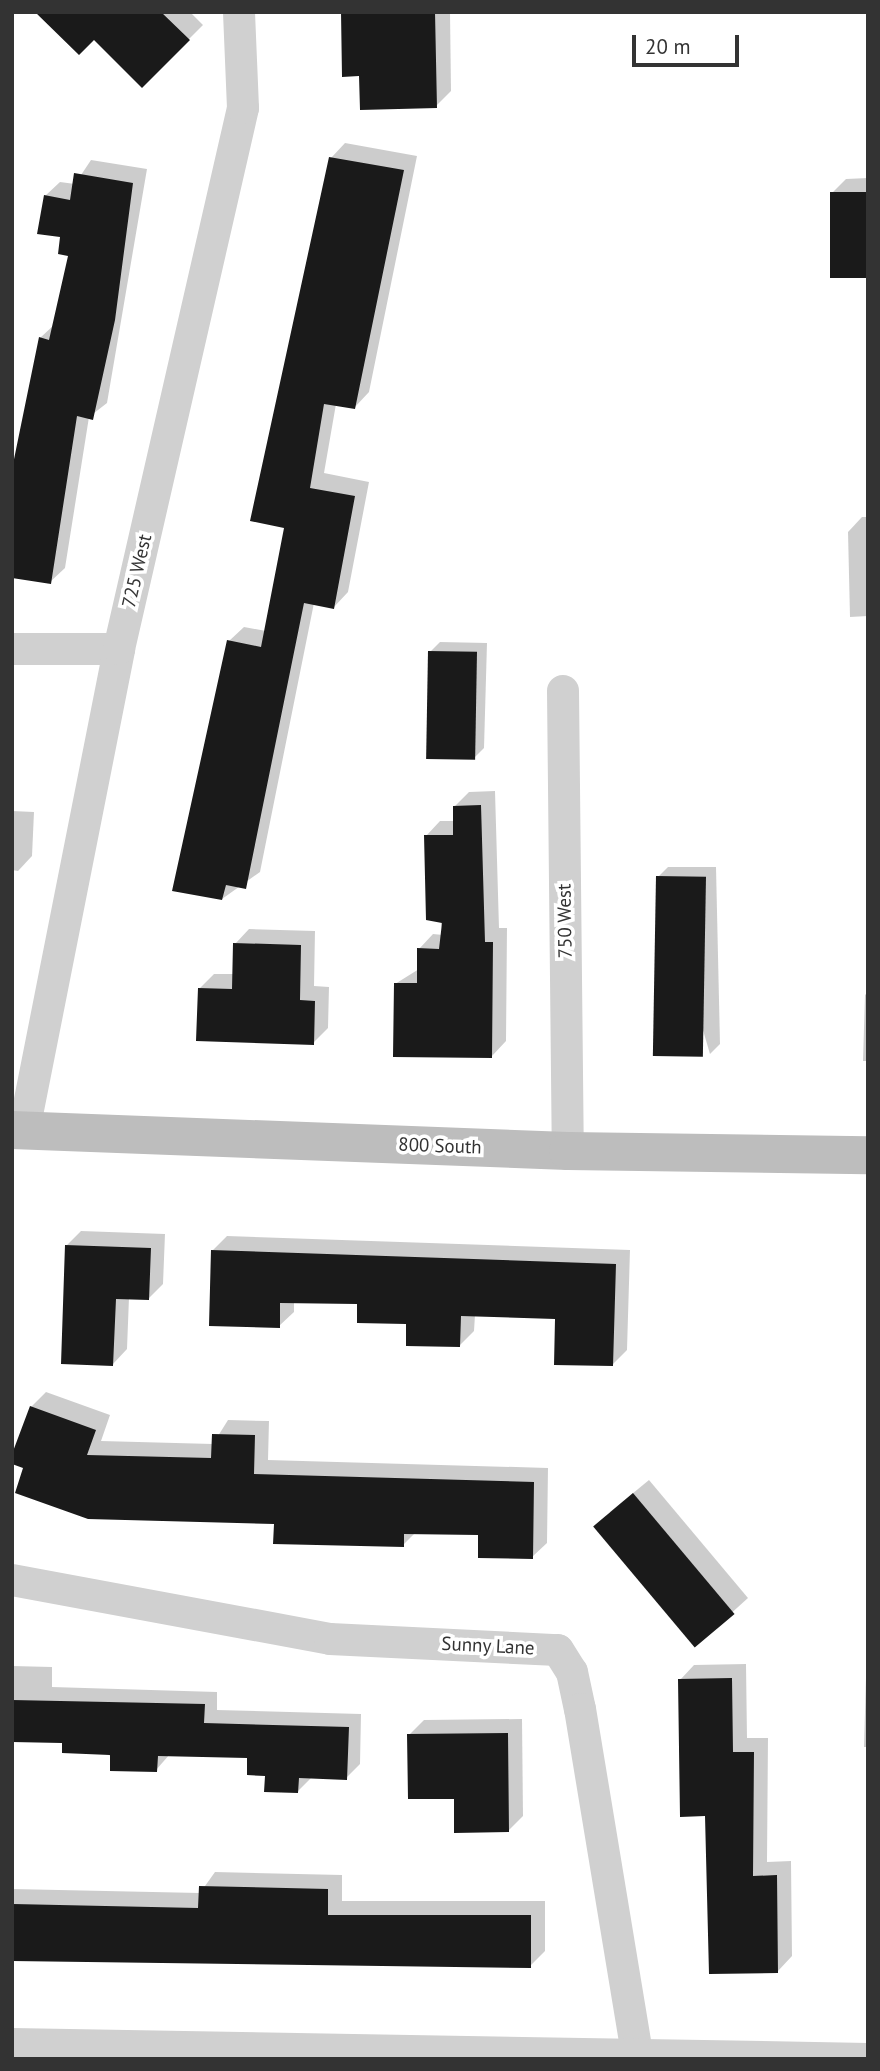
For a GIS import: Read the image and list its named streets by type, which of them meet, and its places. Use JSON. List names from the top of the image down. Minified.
{"streets":{"street":["725 West","750 West","800 South","Sunny Lane"]},"crossings":[["725 West","800 South"],["750 West","800 South"]],"scale_bar":"20 m"}
